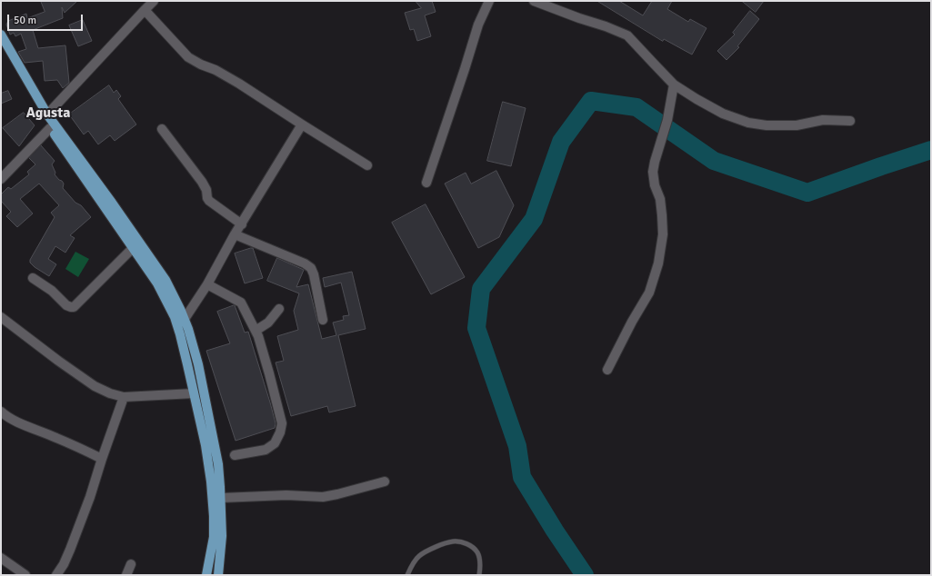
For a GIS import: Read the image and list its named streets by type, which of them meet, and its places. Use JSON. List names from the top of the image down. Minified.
{"districts":["Agusta"],"scale_bar":"50 m"}
